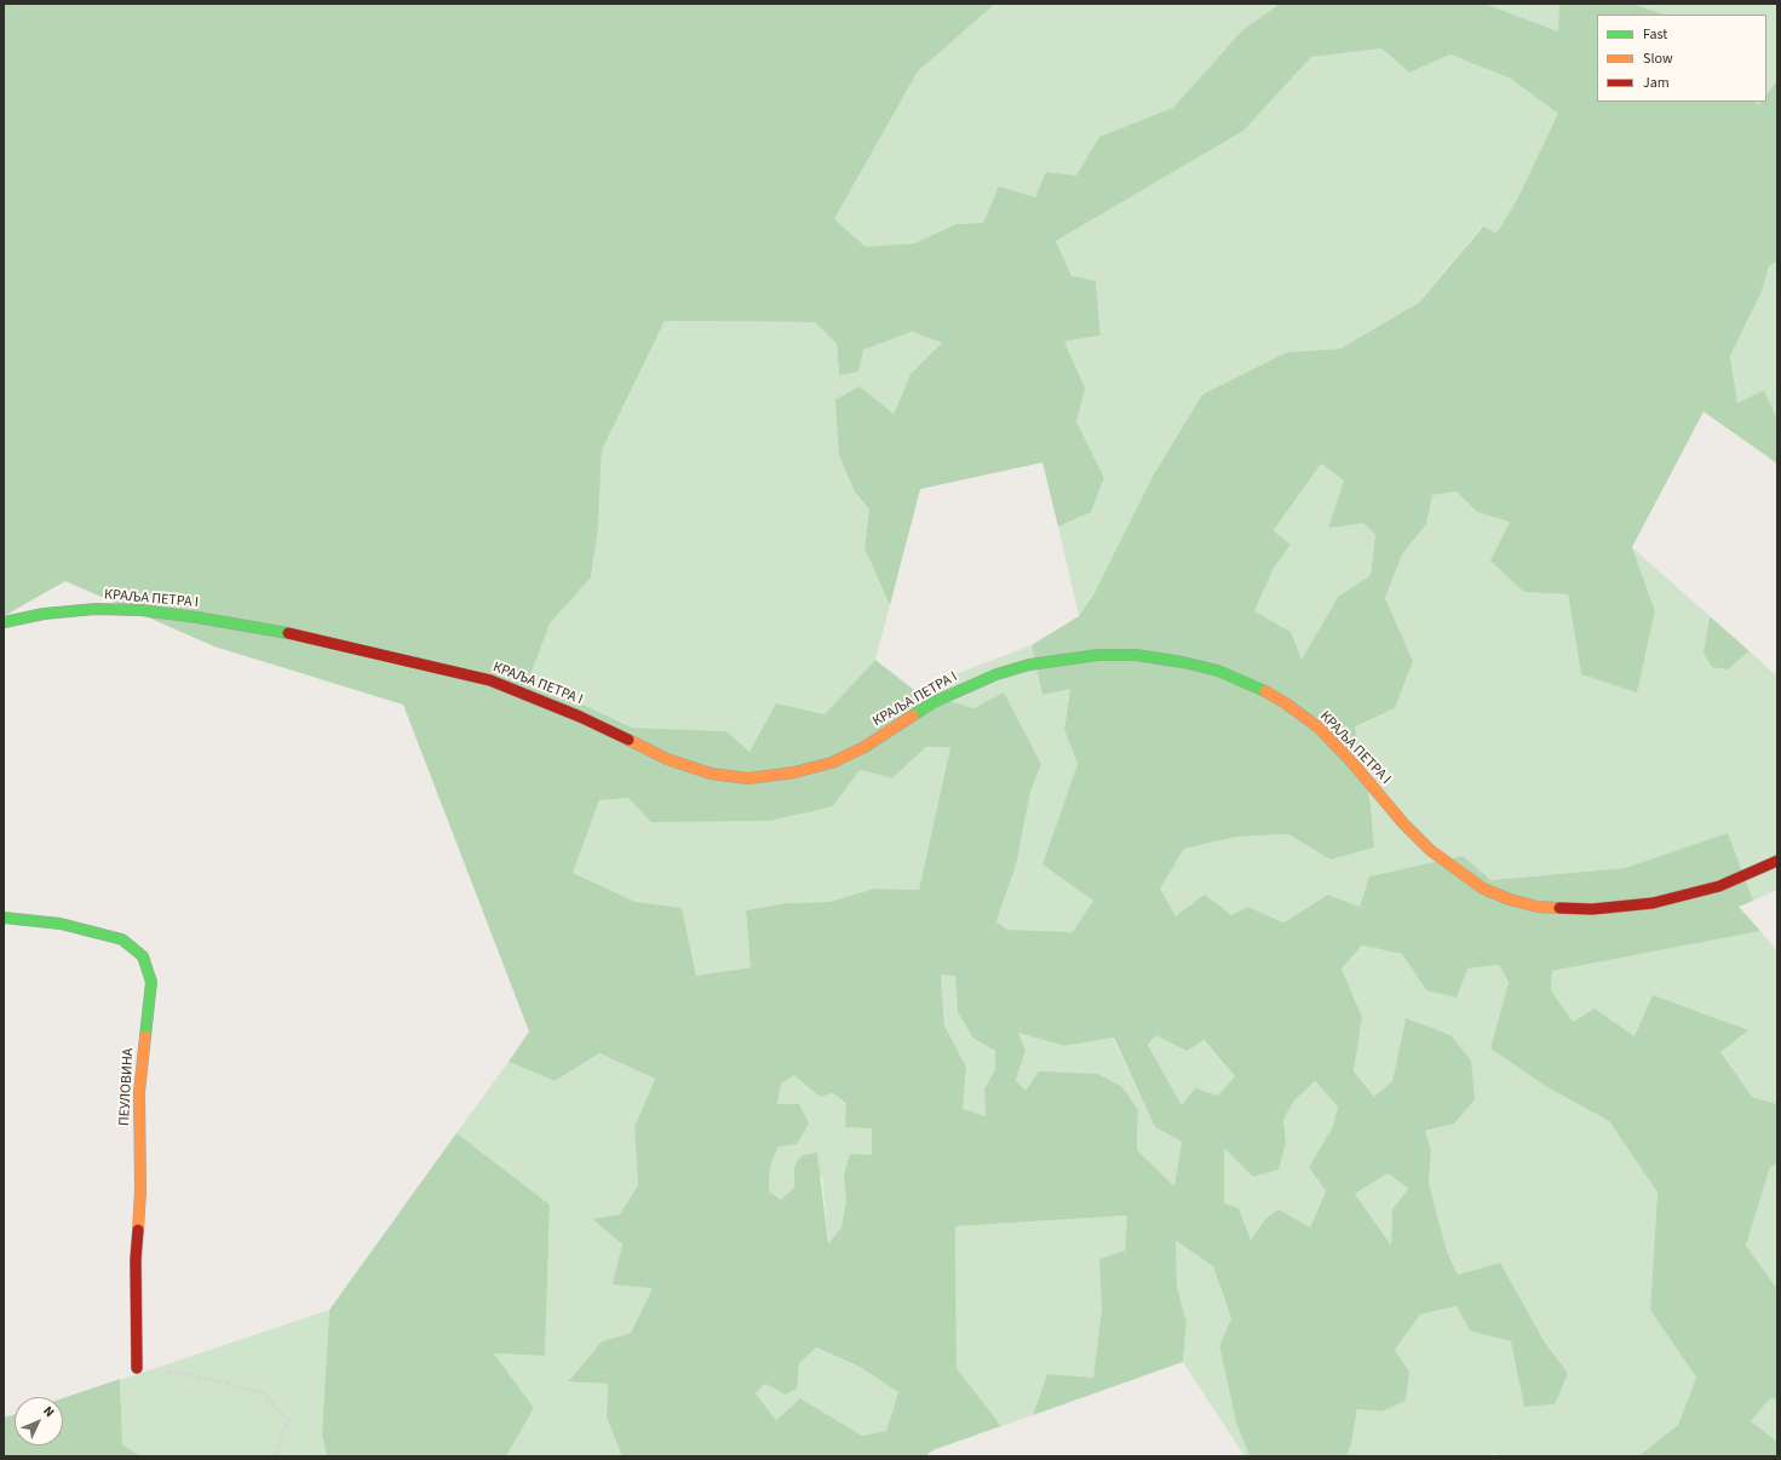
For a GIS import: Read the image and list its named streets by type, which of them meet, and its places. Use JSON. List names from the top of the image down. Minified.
{"streets":{"street":["КРАЉА ПЕТРА I","ПЕУЛОВИНА"]},"legend":["Fast","Slow","Jam"],"north":"top right"}
